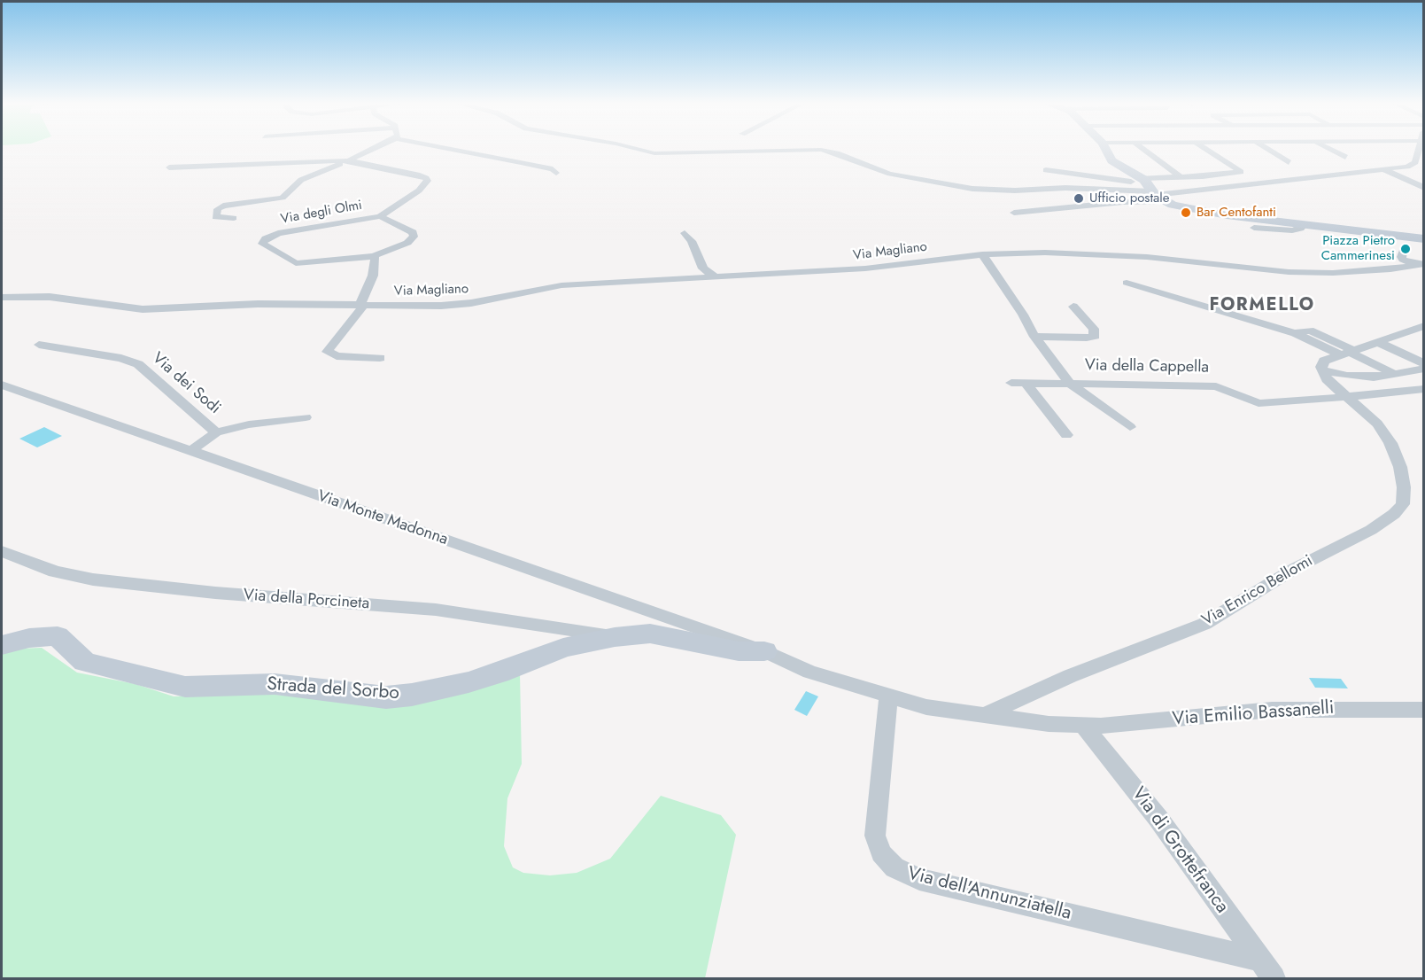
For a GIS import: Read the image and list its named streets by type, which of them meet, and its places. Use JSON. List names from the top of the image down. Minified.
{"streets":{"street":["Via degli Olmi","Via Magliano","Via della Cappella","Via dei Sodi","Via Monte Madonna","Via Enrico Bellomi","Via della Porcineta","Strada del Sorbo","Via Emilio Bassanelli","Via di Grottefranca","Via dell'Annunziatella"]},"crossings":[["Via degli Olmi","Via Magliano"],["Via della Cappella","Via Enrico Bellomi"],["Via dei Sodi","Via Monte Madonna"],["Via Monte Madonna","Strada del Sorbo"],["Via Monte Madonna","Via Emilio Bassanelli"],["Via Monte Madonna","Via dell'Annunziatella"],["Via Enrico Bellomi","Via Emilio Bassanelli"],["Via della Porcineta","Strada del Sorbo"],["Via Emilio Bassanelli","Via di Grottefranca"],["Via Emilio Bassanelli","Via dell'Annunziatella"],["Via di Grottefranca","Via dell'Annunziatella"]],"districts":["FORMELLO"],"places":["Ufficio postale","Bar Centofanti","Piazza Pietro Cammerinesi"]}
